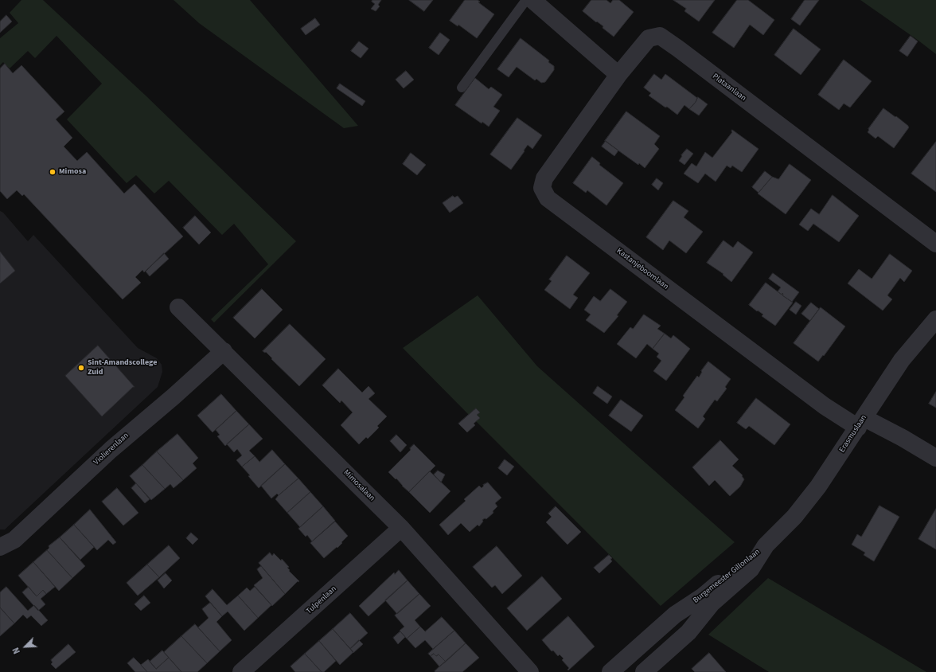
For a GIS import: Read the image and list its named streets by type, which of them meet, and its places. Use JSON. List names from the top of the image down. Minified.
{"streets":{"street":["Plataanlaan","Kastanjeboomlaan","Erasmuslaan","Violierenlaan","Mimosalaan","Burgemeester Gillonlaan","Tulpenlaan"]},"crossings":[["Plataanlaan","Kastanjeboomlaan"],["Kastanjeboomlaan","Erasmuslaan"],["Erasmuslaan","Burgemeester Gillonlaan"],["Violierenlaan","Mimosalaan"],["Mimosalaan","Tulpenlaan"]],"places":["Mimosa","Sint-Amandscollege Zuid"],"north":"bottom left"}
